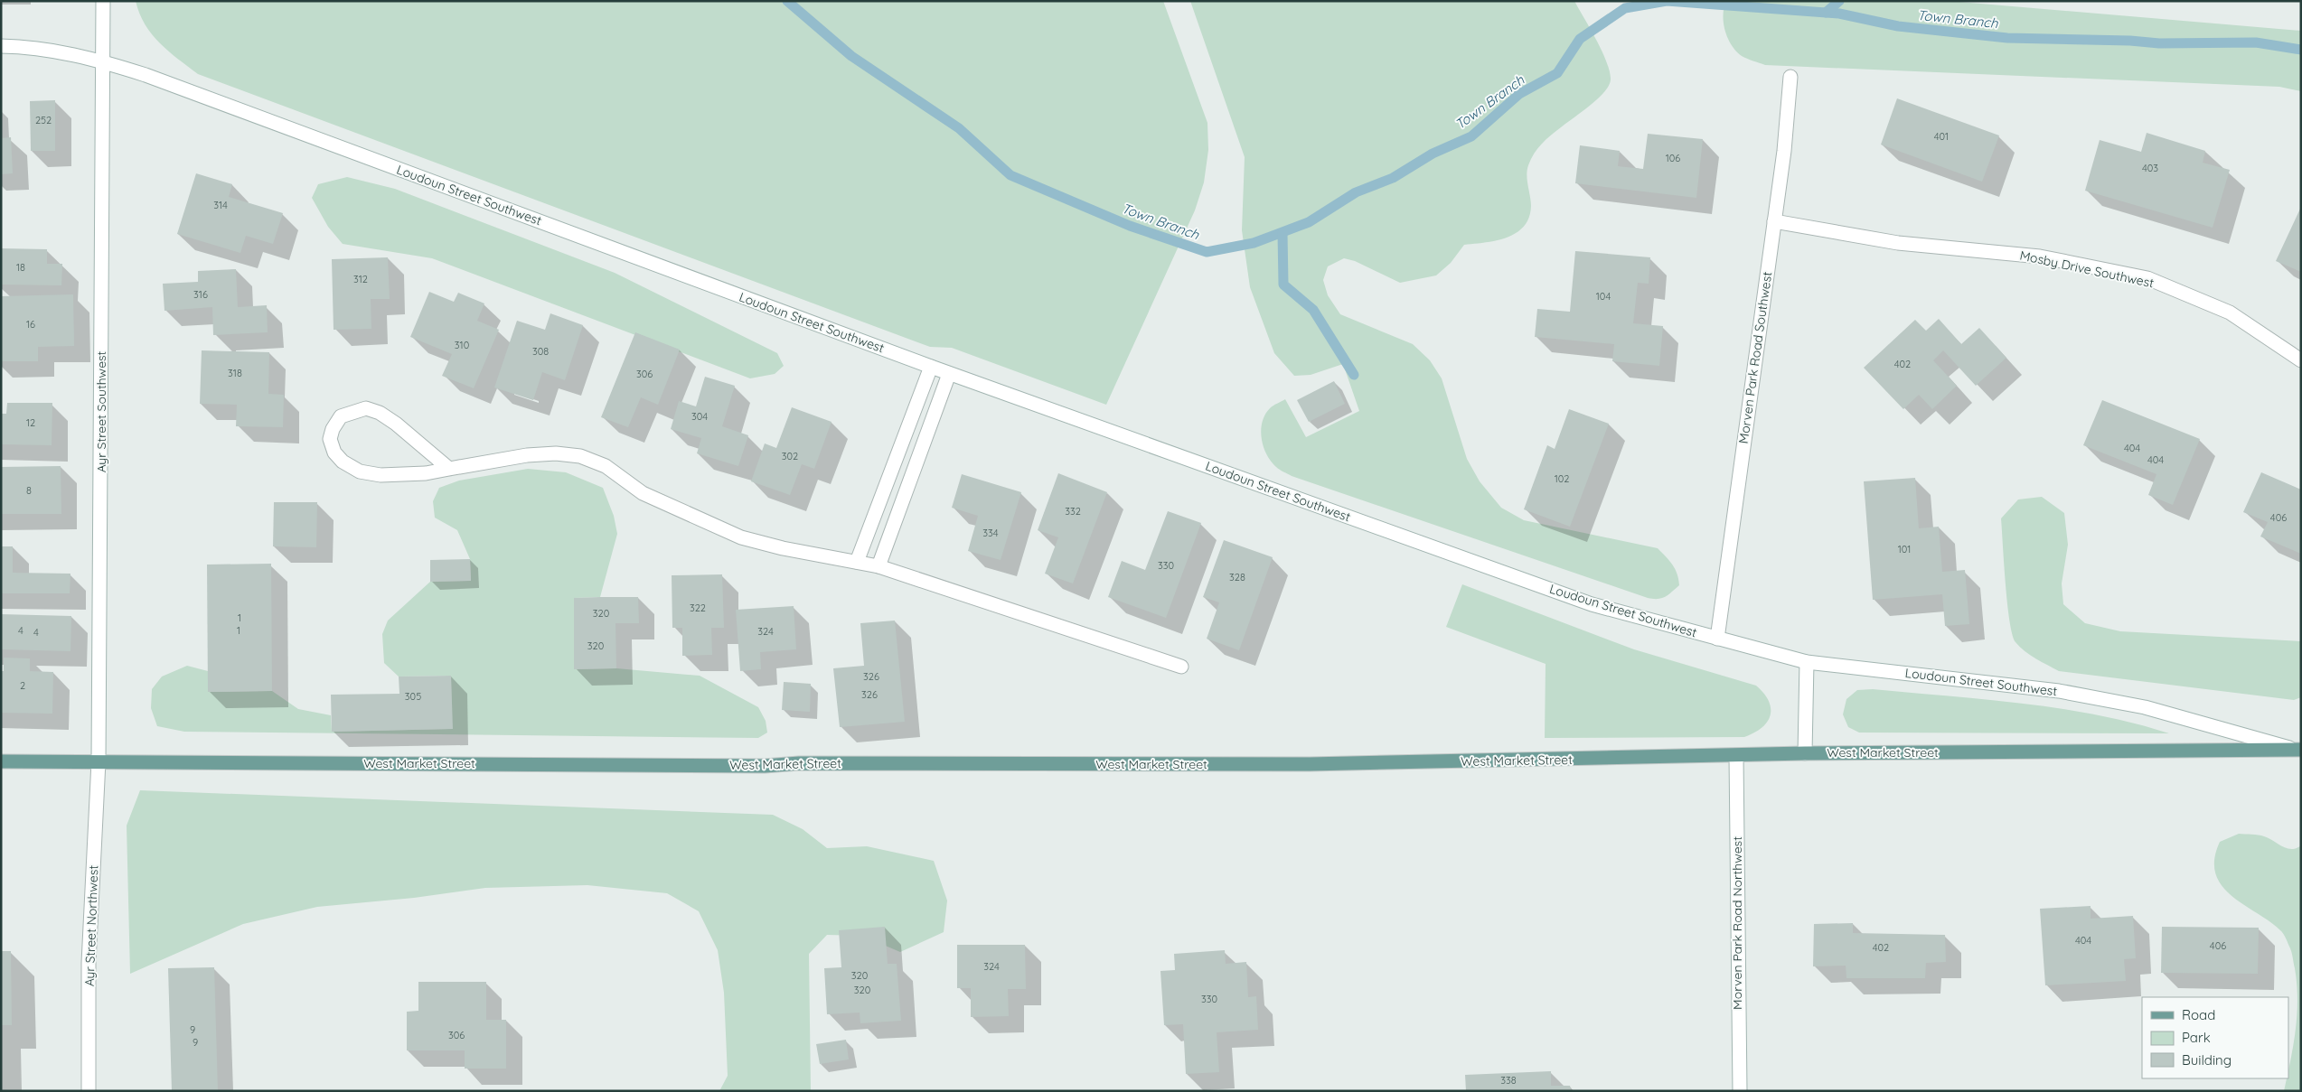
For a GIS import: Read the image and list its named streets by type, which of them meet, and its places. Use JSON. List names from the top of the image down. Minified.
{"streets":{"main road":["West Market Street"],"street":["Loudoun Street Southwest","Mosby Drive Southwest","Morven Park Road Southwest","Ayr Street Southwest","Morven Park Road Northwest","Ayr Street Northwest"]},"crossings":[["Loudoun Street Southwest","Morven Park Road Southwest"],["Loudoun Street Southwest","Ayr Street Southwest"],["Loudoun Street Southwest","West Market Street"],["Mosby Drive Southwest","Morven Park Road Southwest"],["Ayr Street Southwest","West Market Street"],["Ayr Street Southwest","Ayr Street Northwest"],["West Market Street","Morven Park Road Northwest"],["West Market Street","Ayr Street Northwest"]],"water":["Town Branch"],"house_numbers":["252","401","106","403","314","18","312","316","104","16","310","308","402","318","306","304","12","404","302","404","102","8","332","406","334","101","330","328","322","320","1","4","1","324","4","320","326","2","326","305","404","406","402","324","320","320","330","9","306","9","338"],"legend":["Road","Park","Building"]}
